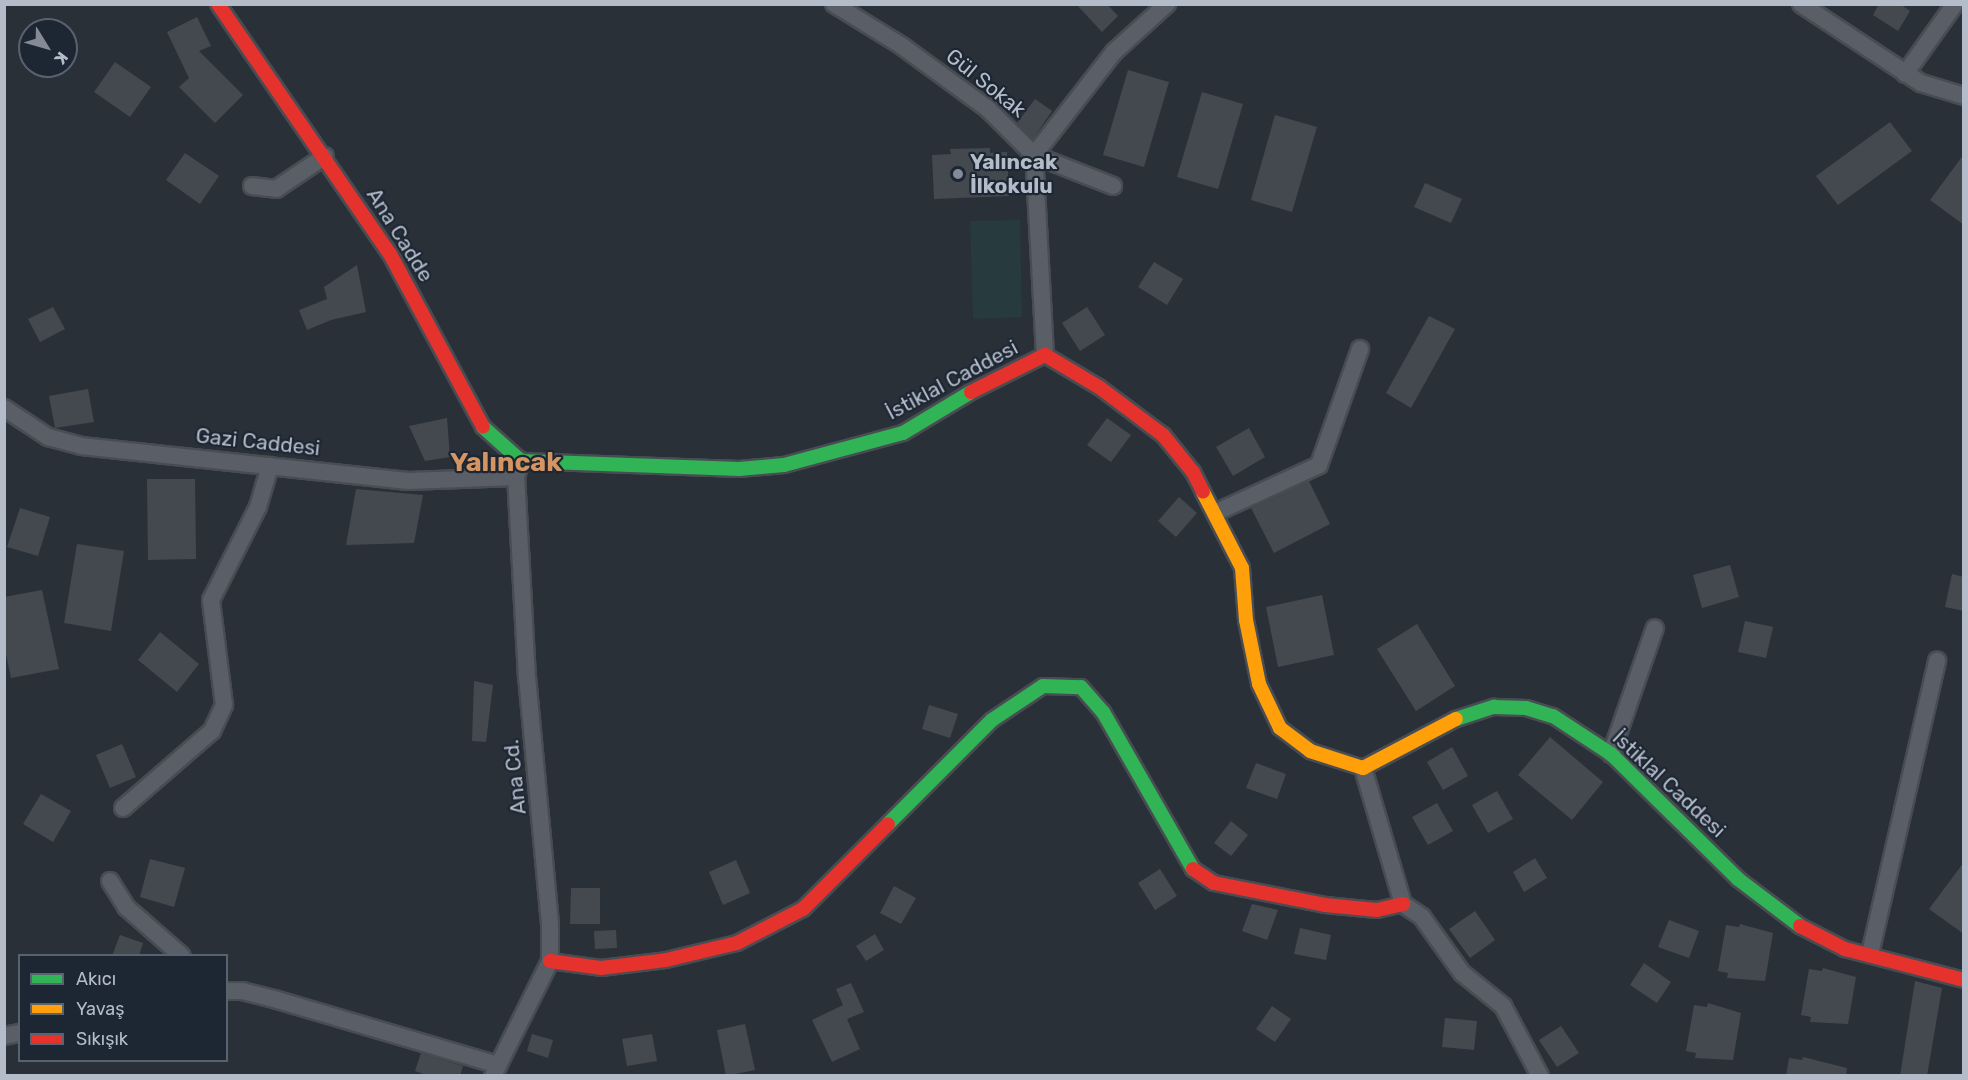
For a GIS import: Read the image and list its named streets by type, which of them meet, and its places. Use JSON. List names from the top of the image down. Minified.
{"streets":{"street":["Gül Sokak","Ana Cadde","İstiklal Caddesi","Gazi Caddesi","Ana Cd."]},"crossings":[["Ana Cadde","İstiklal Caddesi"],["Ana Cadde","Gazi Caddesi"],["Ana Cadde","Ana Cd."],["İstiklal Caddesi","Gazi Caddesi"],["İstiklal Caddesi","Ana Cd."],["Gazi Caddesi","Ana Cd."]],"districts":["Yalıncak"],"places":["Yalıncak İlkokulu"],"legend":["Akıcı","Yavaş","Sıkışık"],"north":"bottom right"}
